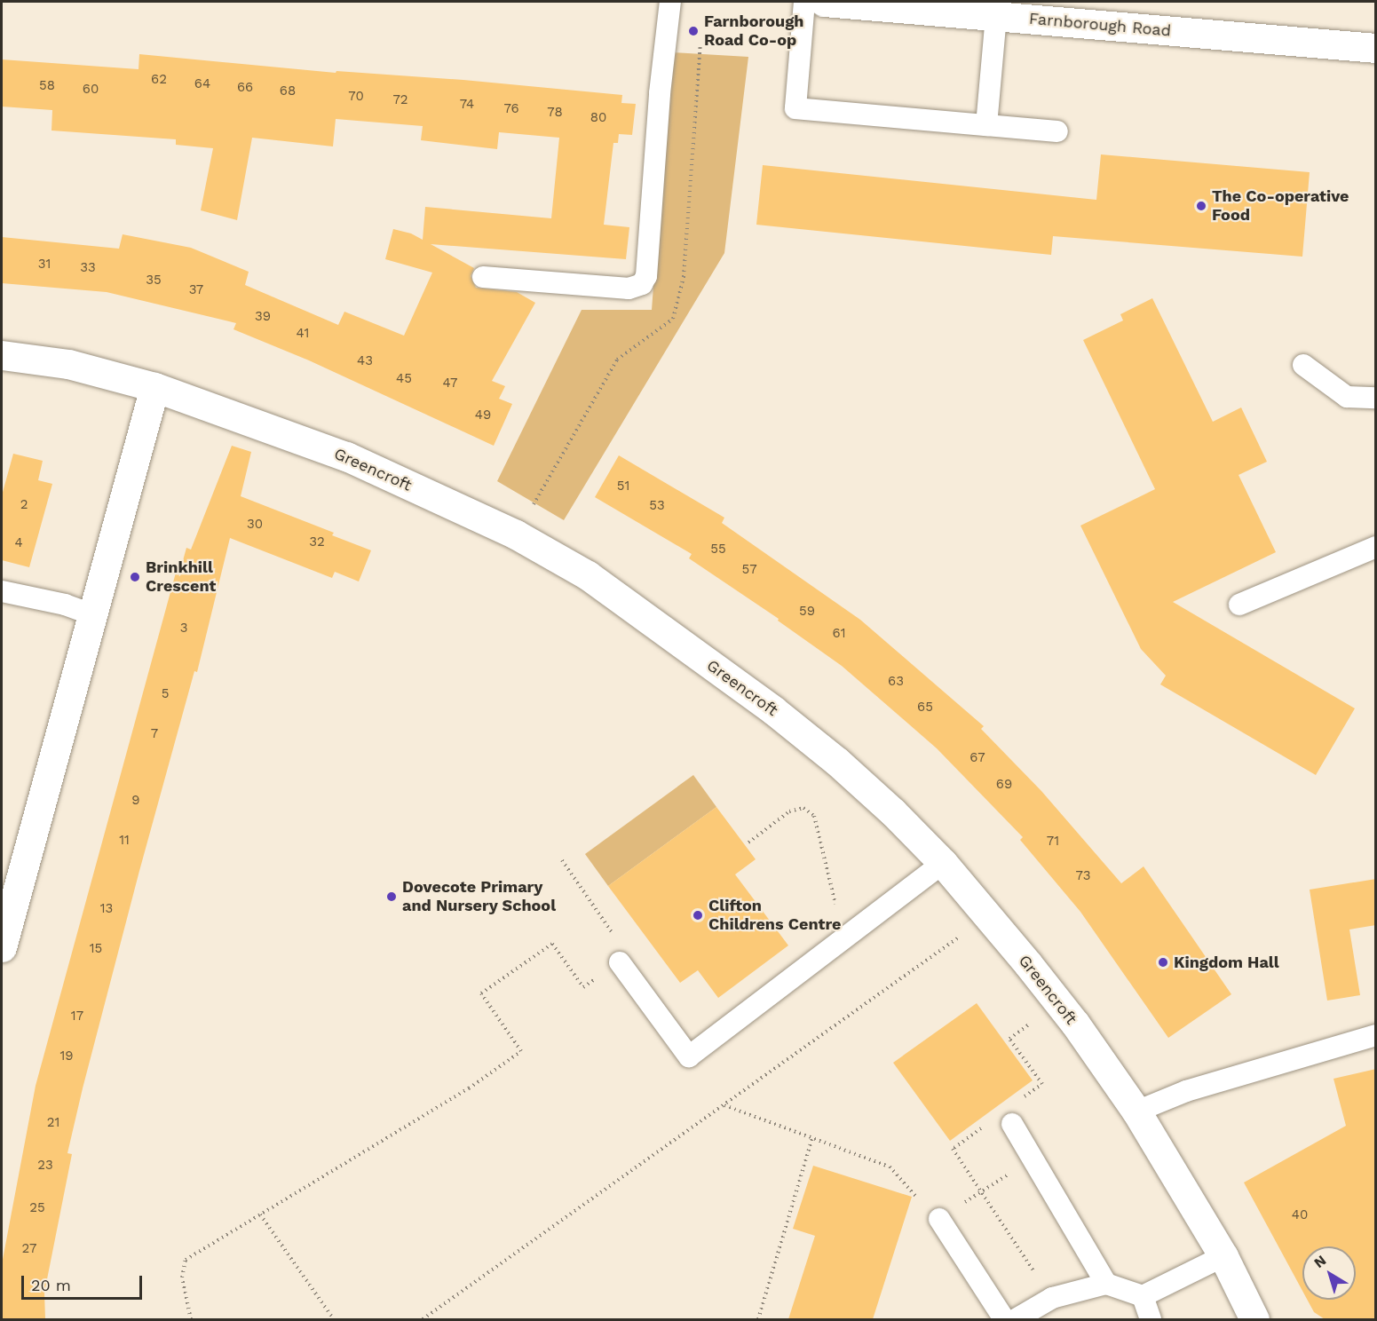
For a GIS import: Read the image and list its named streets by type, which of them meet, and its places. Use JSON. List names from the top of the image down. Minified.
{"streets":{"street":["Farnborough Road","Greencroft"]},"places":["Farnborough Road Co-op","The Co-operative Food","Brinkhill Crescent","Dovecote Primary and Nursery School","Clifton Childrens Centre","Kingdom Hall"],"house_numbers":["62","64","58","66","60","68","70","72","74","76","78","80","31","33","35","37","39","41","43","45","47","49","51","2","53","30","32","4","55","57","59","3","61","63","5","65","7","67","69","9","11","71","73","13","15","17","19","21","23","25","40","27"],"scale_bar":"20 m","north":"top left"}
